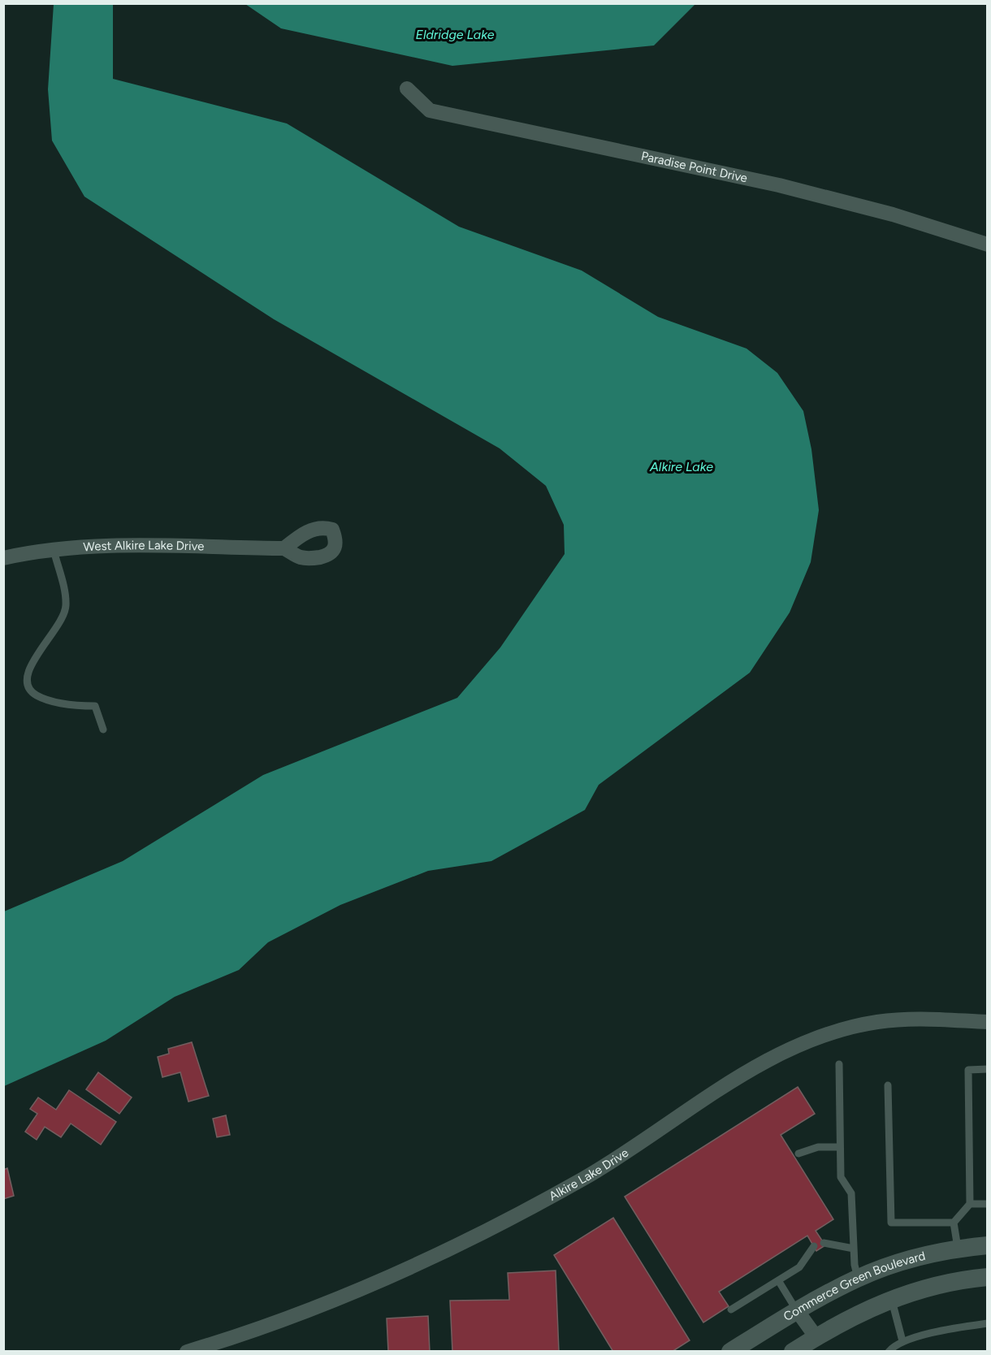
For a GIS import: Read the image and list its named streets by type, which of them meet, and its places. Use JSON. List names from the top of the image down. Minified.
{"streets":{"street":["Paradise Point Drive","West Alkire Lake Drive","Alkire Lake Drive","Commerce Green Boulevard"]},"water":["Eldridge Lake","Alkire Lake"]}
